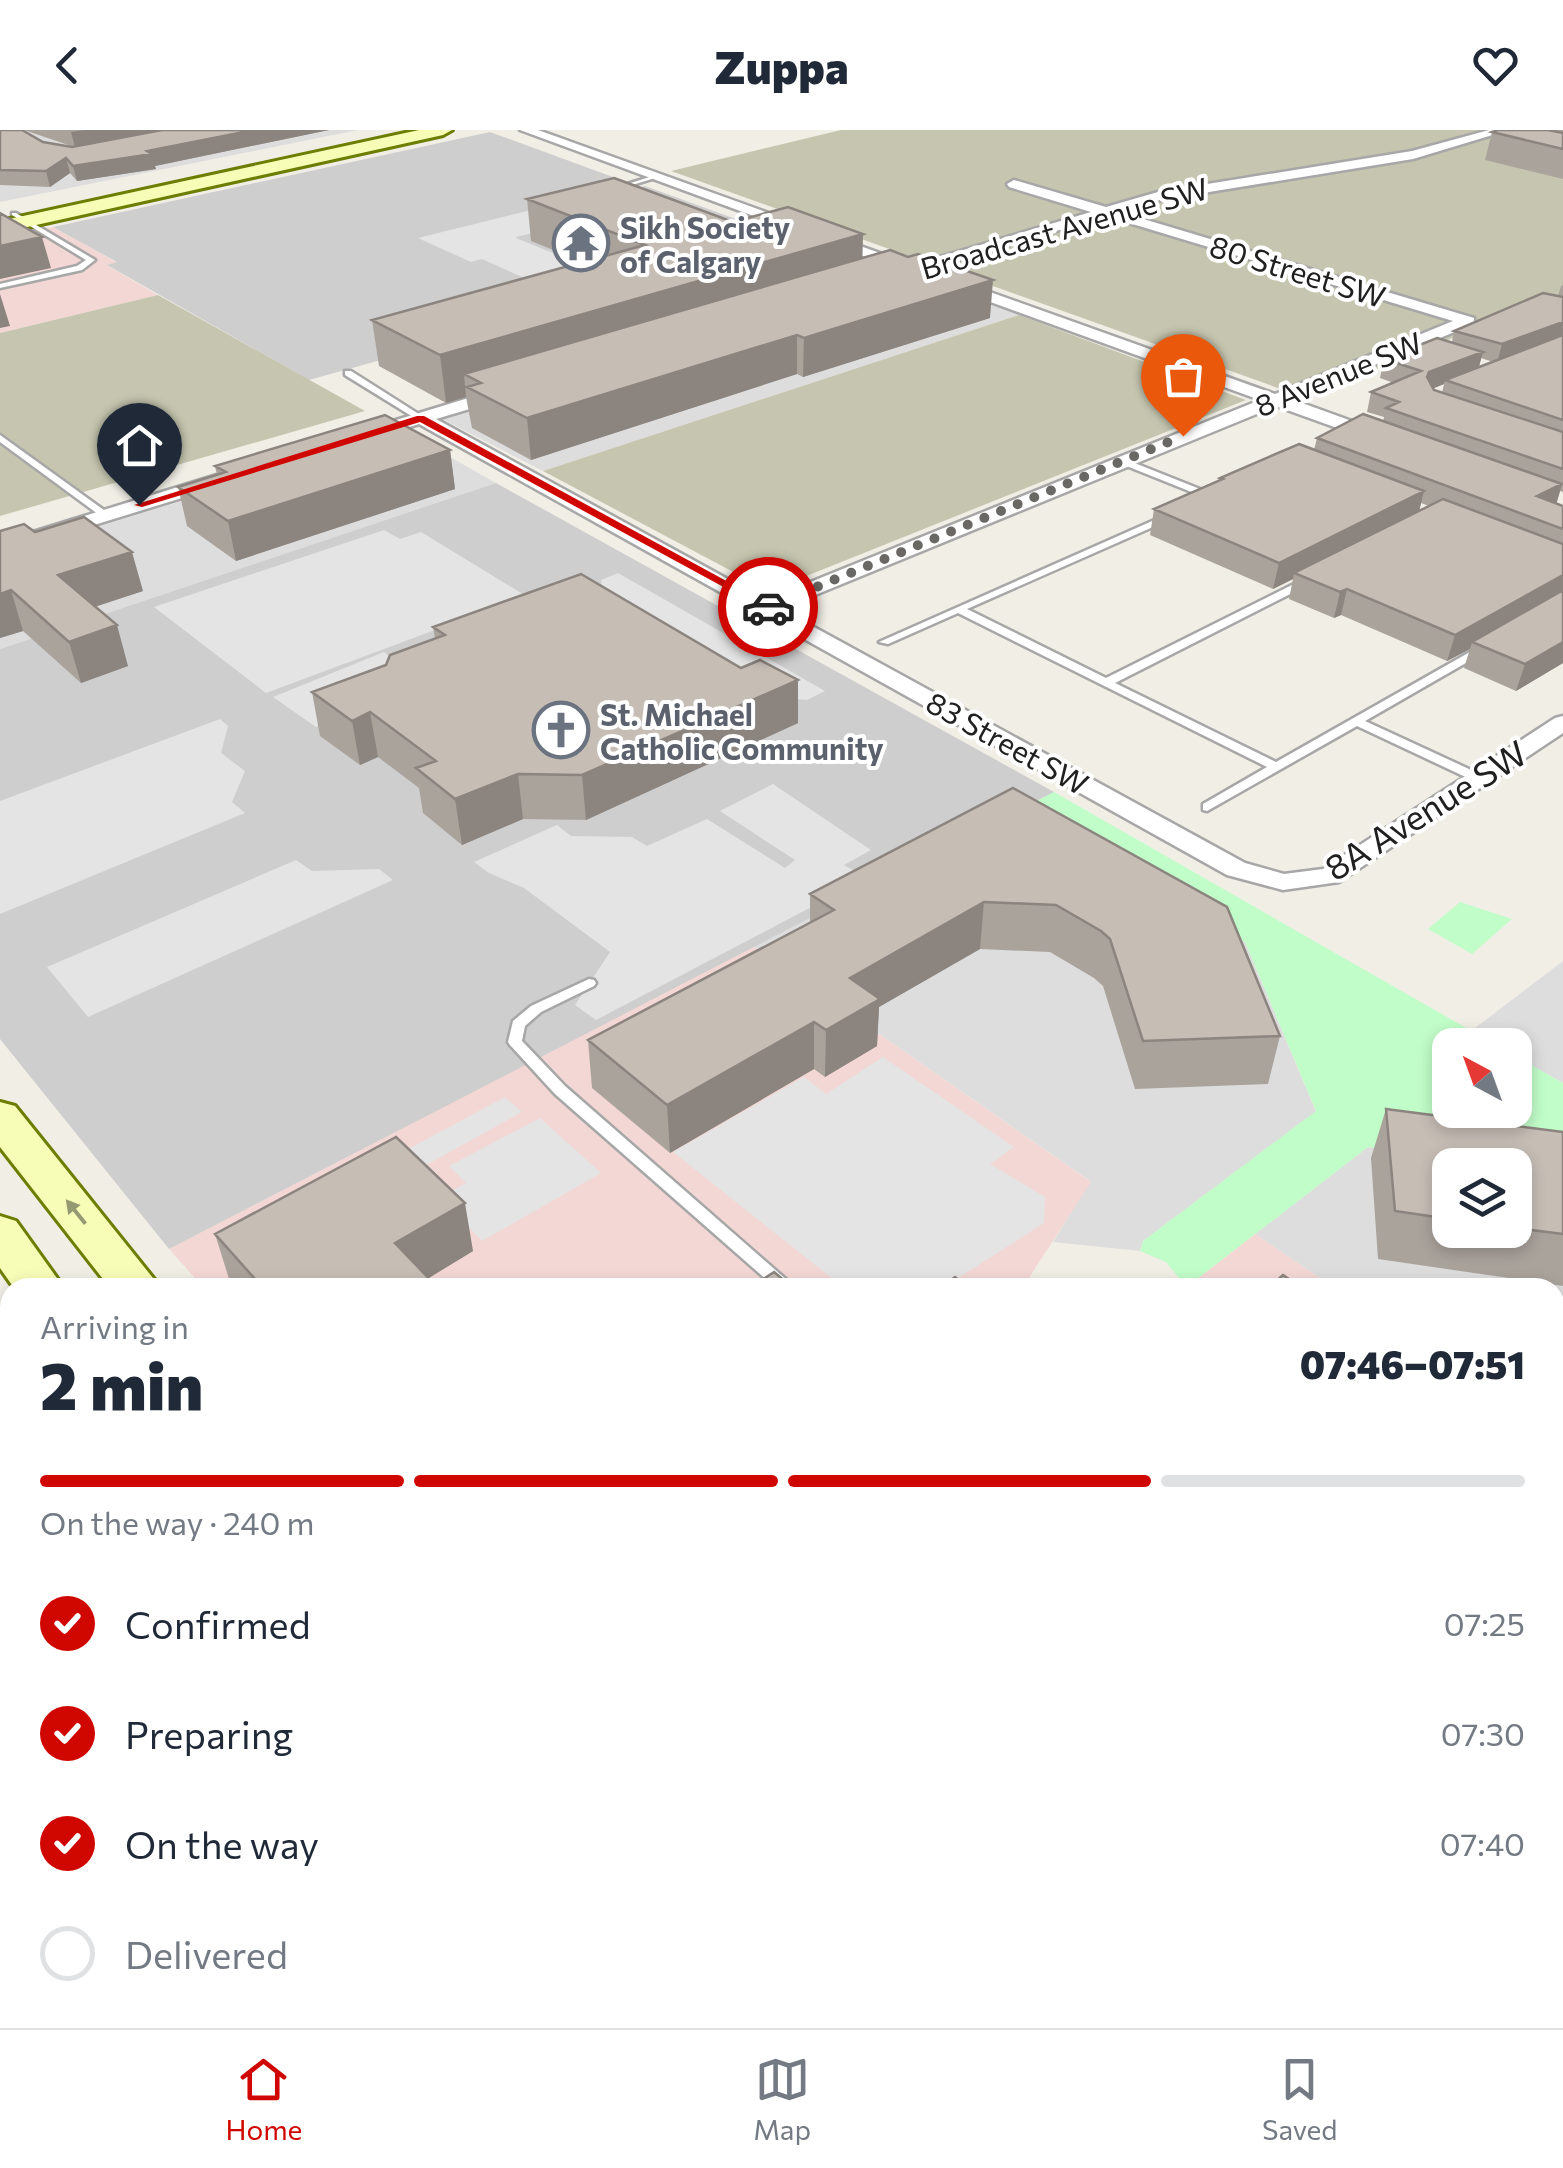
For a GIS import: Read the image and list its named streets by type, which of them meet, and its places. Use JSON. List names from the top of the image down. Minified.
{"streets":{"street":["Broadcast Avenue SW","80 Street SW","8 Avenue SW","83 Street SW","8A Avenue SW"]},"crossings":[["Broadcast Avenue SW","80 Street SW"],["80 Street SW","8 Avenue SW"],["8 Avenue SW","83 Street SW"],["83 Street SW","8A Avenue SW"]],"places":{"temple":["Sikh Society of Calgary"],"church":["St. Michael Catholic Community"]},"north":"top left","page":{"header":"Zuppa","heading":["2 min","Arriving in","07:46–07:51"],"bar":"On the way · 240 m","list":[["Confirmed","07:25"],["Preparing","07:30"],["On the way","07:40"],"Delivered"],"tabs":["Home","Map","Saved"]}}
